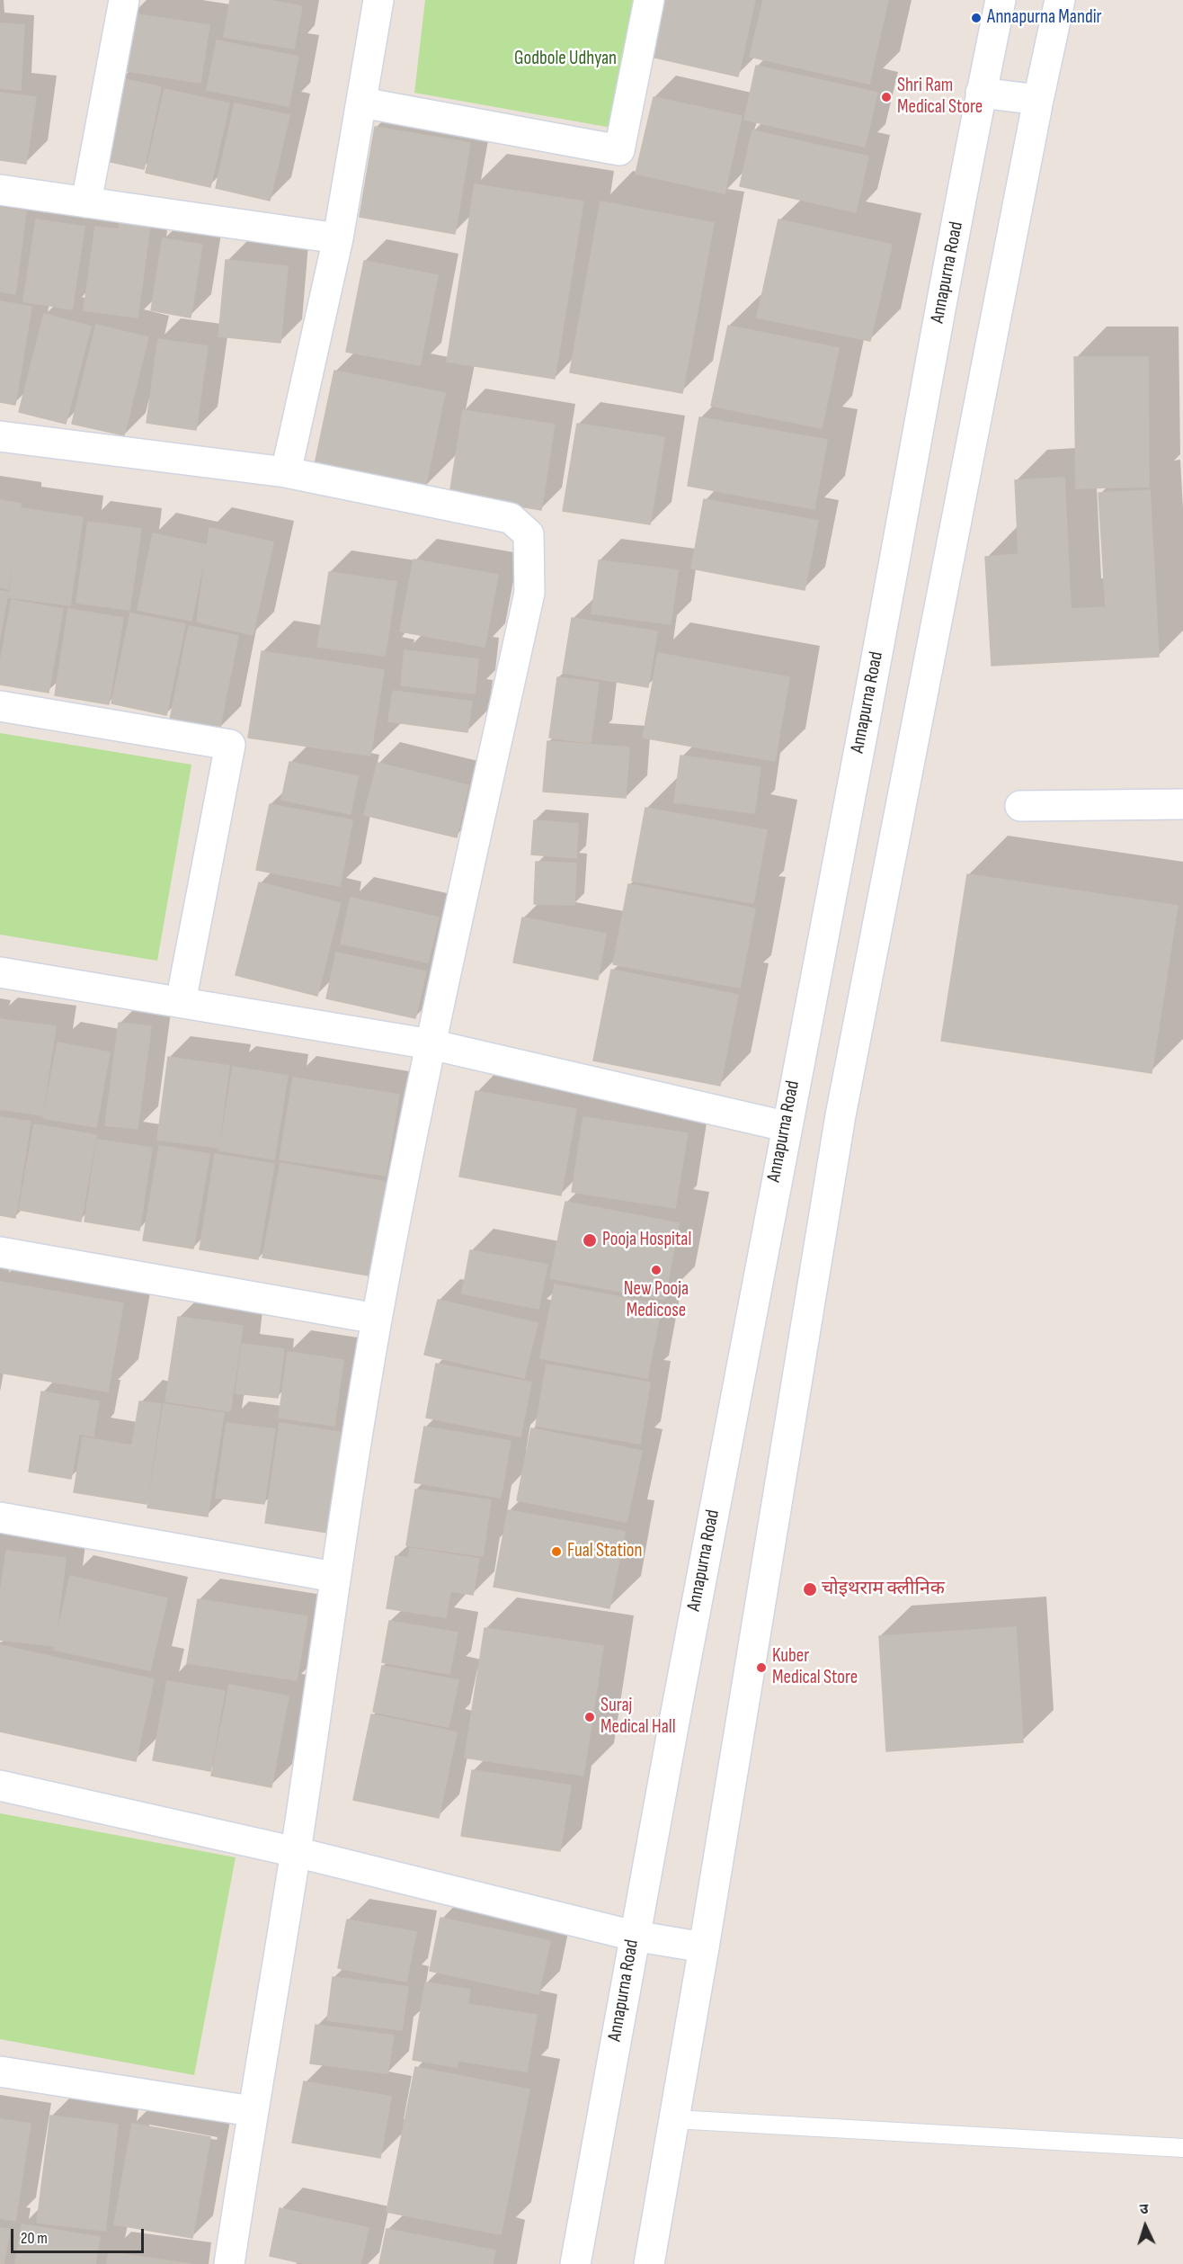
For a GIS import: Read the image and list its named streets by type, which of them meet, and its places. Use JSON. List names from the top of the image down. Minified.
{"streets":{"street":["Annapurna Road"]},"parks":["Godbole Udhyan"],"places":["Annapurna Mandir","Shri Ram Medical Store","Pooja Hospital","New Pooja Medicose","Fual Station","चोइथराम क्लीनिक","Kuber Medical Store","Suraj Medical Hall"],"scale_bar":"20 m","north":"top"}
